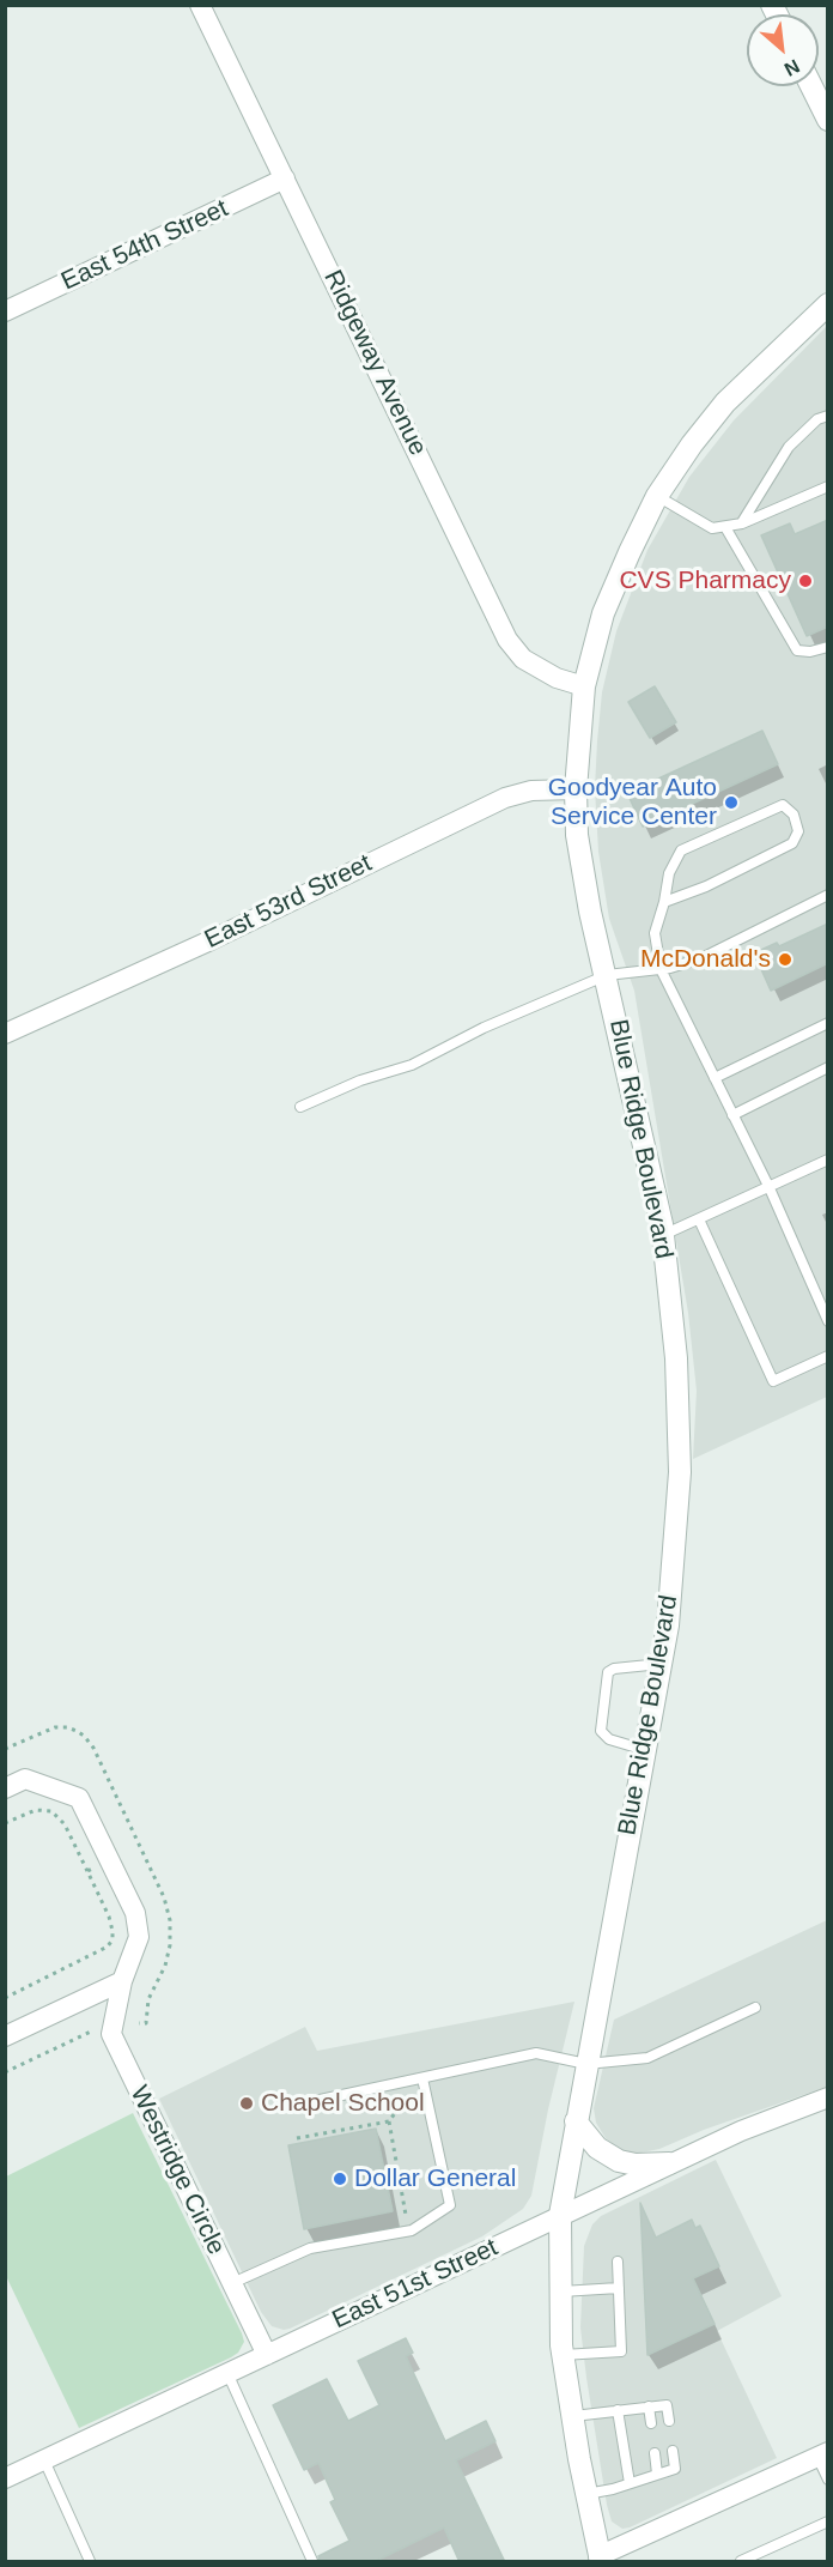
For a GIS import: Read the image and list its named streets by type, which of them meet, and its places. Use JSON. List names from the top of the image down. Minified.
{"streets":{"street":["East 54th Street","Ridgeway Avenue","East 53rd Street","Blue Ridge Boulevard","Westridge Circle","East 51st Street"]},"crossings":[["East 54th Street","Ridgeway Avenue"],["Ridgeway Avenue","Blue Ridge Boulevard"],["East 53rd Street","Blue Ridge Boulevard"],["Blue Ridge Boulevard","East 51st Street"],["Westridge Circle","East 51st Street"]],"places":["CVS Pharmacy","Goodyear Auto Service Center","McDonald's","Chapel School","Dollar General"],"north":"bottom right"}
